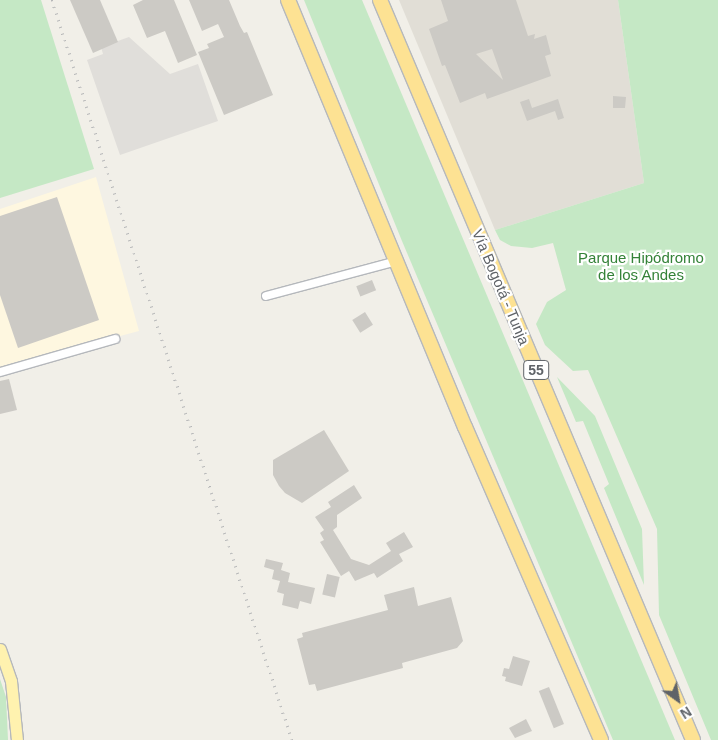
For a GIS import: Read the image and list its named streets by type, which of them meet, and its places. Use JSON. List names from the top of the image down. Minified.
{"streets":{"highway":["Vía Bogotá - Tunja","55"]},"parks":["Parque Hipódromo de los Andes"],"north":"bottom right"}
